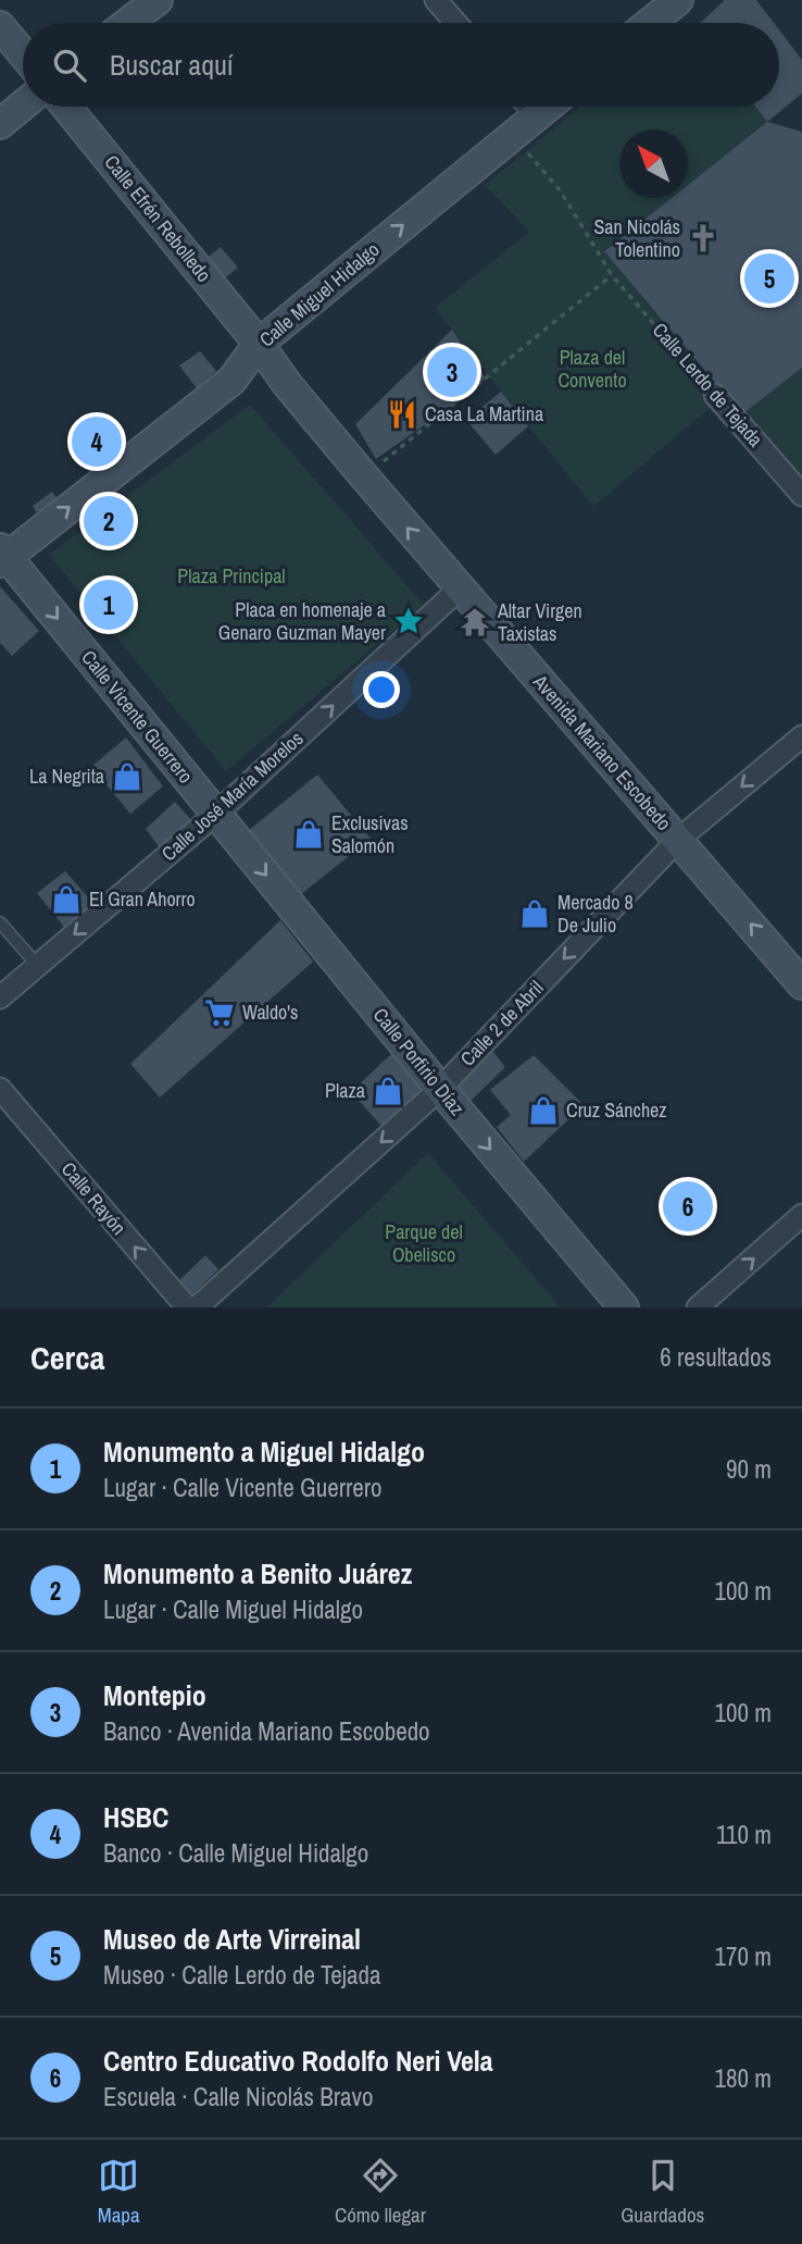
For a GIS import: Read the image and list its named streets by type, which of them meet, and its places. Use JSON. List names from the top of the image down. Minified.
{"streets":{"street":["Calle Efrén Rebolledo","Calle Miguel Hidalgo","Calle Lerdo de Tejada","Calle Vicente Guerrero","Avenida Mariano Escobedo","Calle José María Morelos","Calle 2 de Abril","Calle Porfirio Díaz","Calle Rayón"]},"crossings":[["Calle Efrén Rebolledo","Calle Miguel Hidalgo"],["Calle Efrén Rebolledo","Avenida Mariano Escobedo"],["Calle Miguel Hidalgo","Calle Lerdo de Tejada"],["Calle Miguel Hidalgo","Calle Vicente Guerrero"],["Calle Miguel Hidalgo","Avenida Mariano Escobedo"],["Calle Vicente Guerrero","Calle José María Morelos"],["Calle Vicente Guerrero","Calle Porfirio Díaz"],["Avenida Mariano Escobedo","Calle José María Morelos"],["Avenida Mariano Escobedo","Calle 2 de Abril"],["Calle José María Morelos","Calle Porfirio Díaz"],["Calle 2 de Abril","Calle Porfirio Díaz"]],"one_way":["Calle Miguel Hidalgo","Calle Vicente Guerrero","Avenida Mariano Escobedo","Calle 2 de Abril","Calle Porfirio Díaz","Calle Rayón"],"parks":["Plaza del Convento","Plaza Principal","Parque del Obelisco"],"places":{"church":["San Nicolás Tolentino"],"restaurant":["Casa La Martina"],"place":["Placa en homenaje a Genaro Guzman Mayer"],"temple":["Altar Virgen Taxistas"],"shop":["La Negrita","Exclusivas Salomón","El Gran Ahorro","Mercado 8 De Julio","Plaza","Cruz Sánchez"],"supermarket":["Waldo's"]},"north":"top left","page":{"search":"Buscar aquí","pins":["5","3","4","2","1","6"],"heading":["Cerca","6 resultados"],"list":[{"mark":"1","name":"Monumento a Miguel Hidalgo","note":"Lugar · Calle Vicente Guerrero","value":"90 m"},{"mark":"2","name":"Monumento a Benito Juárez","note":"Lugar · Calle Miguel Hidalgo","value":"100 m"},{"mark":"3","name":"Montepio","note":"Banco · Avenida Mariano Escobedo","value":"100 m"},{"mark":"4","name":"HSBC","note":"Banco · Calle Miguel Hidalgo","value":"110 m"},{"mark":"5","name":"Museo de Arte Virreinal","note":"Museo · Calle Lerdo de Tejada","value":"170 m"},{"mark":"6","name":"Centro Educativo Rodolfo Neri Vela","note":"Escuela · Calle Nicolás Bravo","value":"180 m"}],"nav":["Mapa","Cómo llegar","Guardados"]}}
